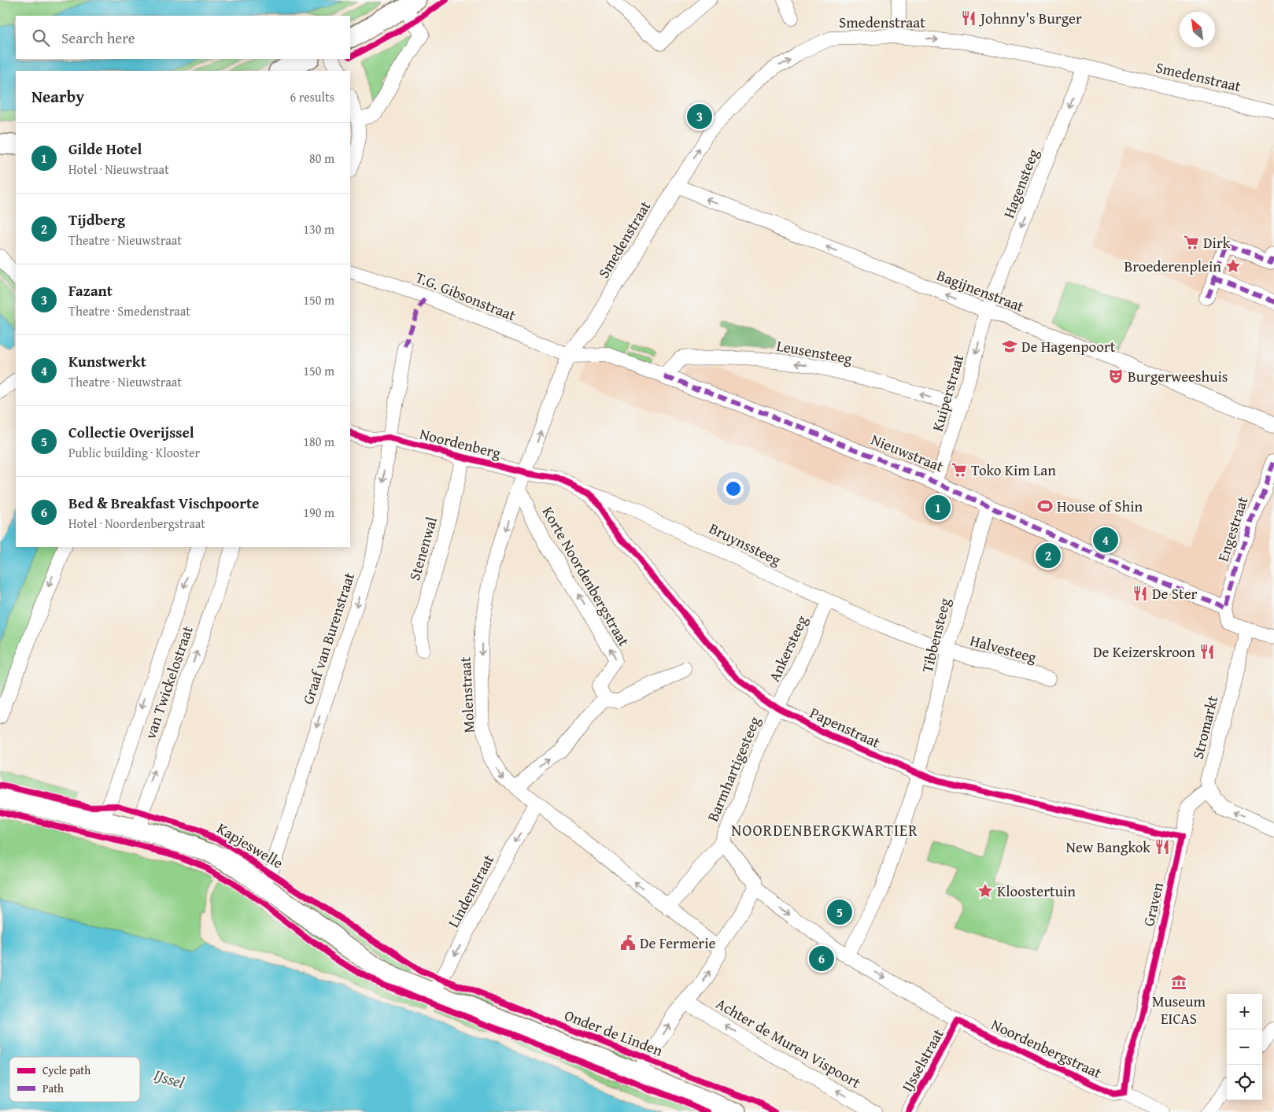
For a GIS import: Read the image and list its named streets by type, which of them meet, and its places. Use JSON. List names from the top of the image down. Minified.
{"streets":{"street":["Smedenstraat","Hagensteeg","Bagijnenstraat","T.G. Gibsonstraat","Leusensteeg","Kuiperstraat","Noordenberg","Nieuwstraat","Engestraat","Bruynssteeg","Stenenwal","Korte Noordenbergstraat","Tibbensteeg","Graaf van Burenstraat","Ankersteeg","Halvesteeg","van Twickelostraat","Molenstraat","Papenstraat","Stromarkt","Barmhartigesteeg","Kapjeswelle","Lindenstraat","Graven","Onder de Linden","Achter de Muren Vispoort","Noordenbergstraat","IJsselstraat"]},"crossings":[["Smedenstraat","Hagensteeg"],["Smedenstraat","Bagijnenstraat"],["Smedenstraat","T.G. Gibsonstraat"],["Smedenstraat","Noordenberg"],["Smedenstraat","Nieuwstraat"],["Smedenstraat","Bruynssteeg"],["Smedenstraat","Molenstraat"],["Hagensteeg","Bagijnenstraat"],["Hagensteeg","Kuiperstraat"],["Bagijnenstraat","Kuiperstraat"],["T.G. Gibsonstraat","Nieuwstraat"],["Leusensteeg","Kuiperstraat"],["Leusensteeg","Nieuwstraat"],["Kuiperstraat","Nieuwstraat"],["Noordenberg","Bruynssteeg"],["Noordenberg","Stenenwal"],["Noordenberg","Graaf van Burenstraat"],["Noordenberg","Molenstraat"],["Nieuwstraat","Engestraat"],["Nieuwstraat","Tibbensteeg"],["Bruynssteeg","Tibbensteeg"],["Bruynssteeg","Ankersteeg"],["Bruynssteeg","Halvesteeg"],["Bruynssteeg","Molenstraat"],["Bruynssteeg","Papenstraat"],["Korte Noordenbergstraat","Molenstraat"],["Tibbensteeg","Halvesteeg"],["Tibbensteeg","Papenstraat"],["Tibbensteeg","Noordenbergstraat"],["Graaf van Burenstraat","Kapjeswelle"],["Ankersteeg","Papenstraat"],["Ankersteeg","Barmhartigesteeg"],["van Twickelostraat","Kapjeswelle"],["Molenstraat","Lindenstraat"],["Papenstraat","Barmhartigesteeg"],["Papenstraat","Graven"],["Stromarkt","Graven"],["Kapjeswelle","Lindenstraat"],["Kapjeswelle","Onder de Linden"],["Lindenstraat","Onder de Linden"],["Graven","Noordenbergstraat"],["Noordenbergstraat","IJsselstraat"]],"one_way":["Smedenstraat","Hagensteeg","Bagijnenstraat","Leusensteeg","Kuiperstraat","Korte Noordenbergstraat","Graaf van Burenstraat","Lindenstraat","Achter de Muren Vispoort","Noordenbergstraat"],"districts":["NOORDENBERGKWARTIER"],"water":["IJssel"],"places":{"restaurant":["Johnny's Burger","De Ster","De Keizerskroon","New Bangkok"],"supermarket":["Dirk","Toko Kim Lan"],"place":["Broederenplein","Kloostertuin"],"school or university":["De Hagenpoort"],"theatre":["Burgerweeshuis"],"sports":["House of Shin"],"public building":["De Fermerie"],"museum":["Museum EICAS"]},"legend":["Cycle path","Path"],"north":"top left","page":{"search":"Search here","heading":["Nearby","6 results"],"pins":["3","1","4","2","5","6"],"list":[{"mark":"1","name":"Gilde Hotel","note":"Hotel · Nieuwstraat","value":"80 m"},{"mark":"2","name":"Tijdberg","note":"Theatre · Nieuwstraat","value":"130 m"},{"mark":"3","name":"Fazant","note":"Theatre · Smedenstraat","value":"150 m"},{"mark":"4","name":"Kunstwerkt","note":"Theatre · Nieuwstraat","value":"150 m"},{"mark":"5","name":"Collectie Overijssel","note":"Public building · Klooster","value":"180 m"},{"mark":"6","name":"Bed & Breakfast Vischpoorte","note":"Hotel · Noordenbergstraat","value":"190 m"}],"map_buttons":["+","−"]}}
